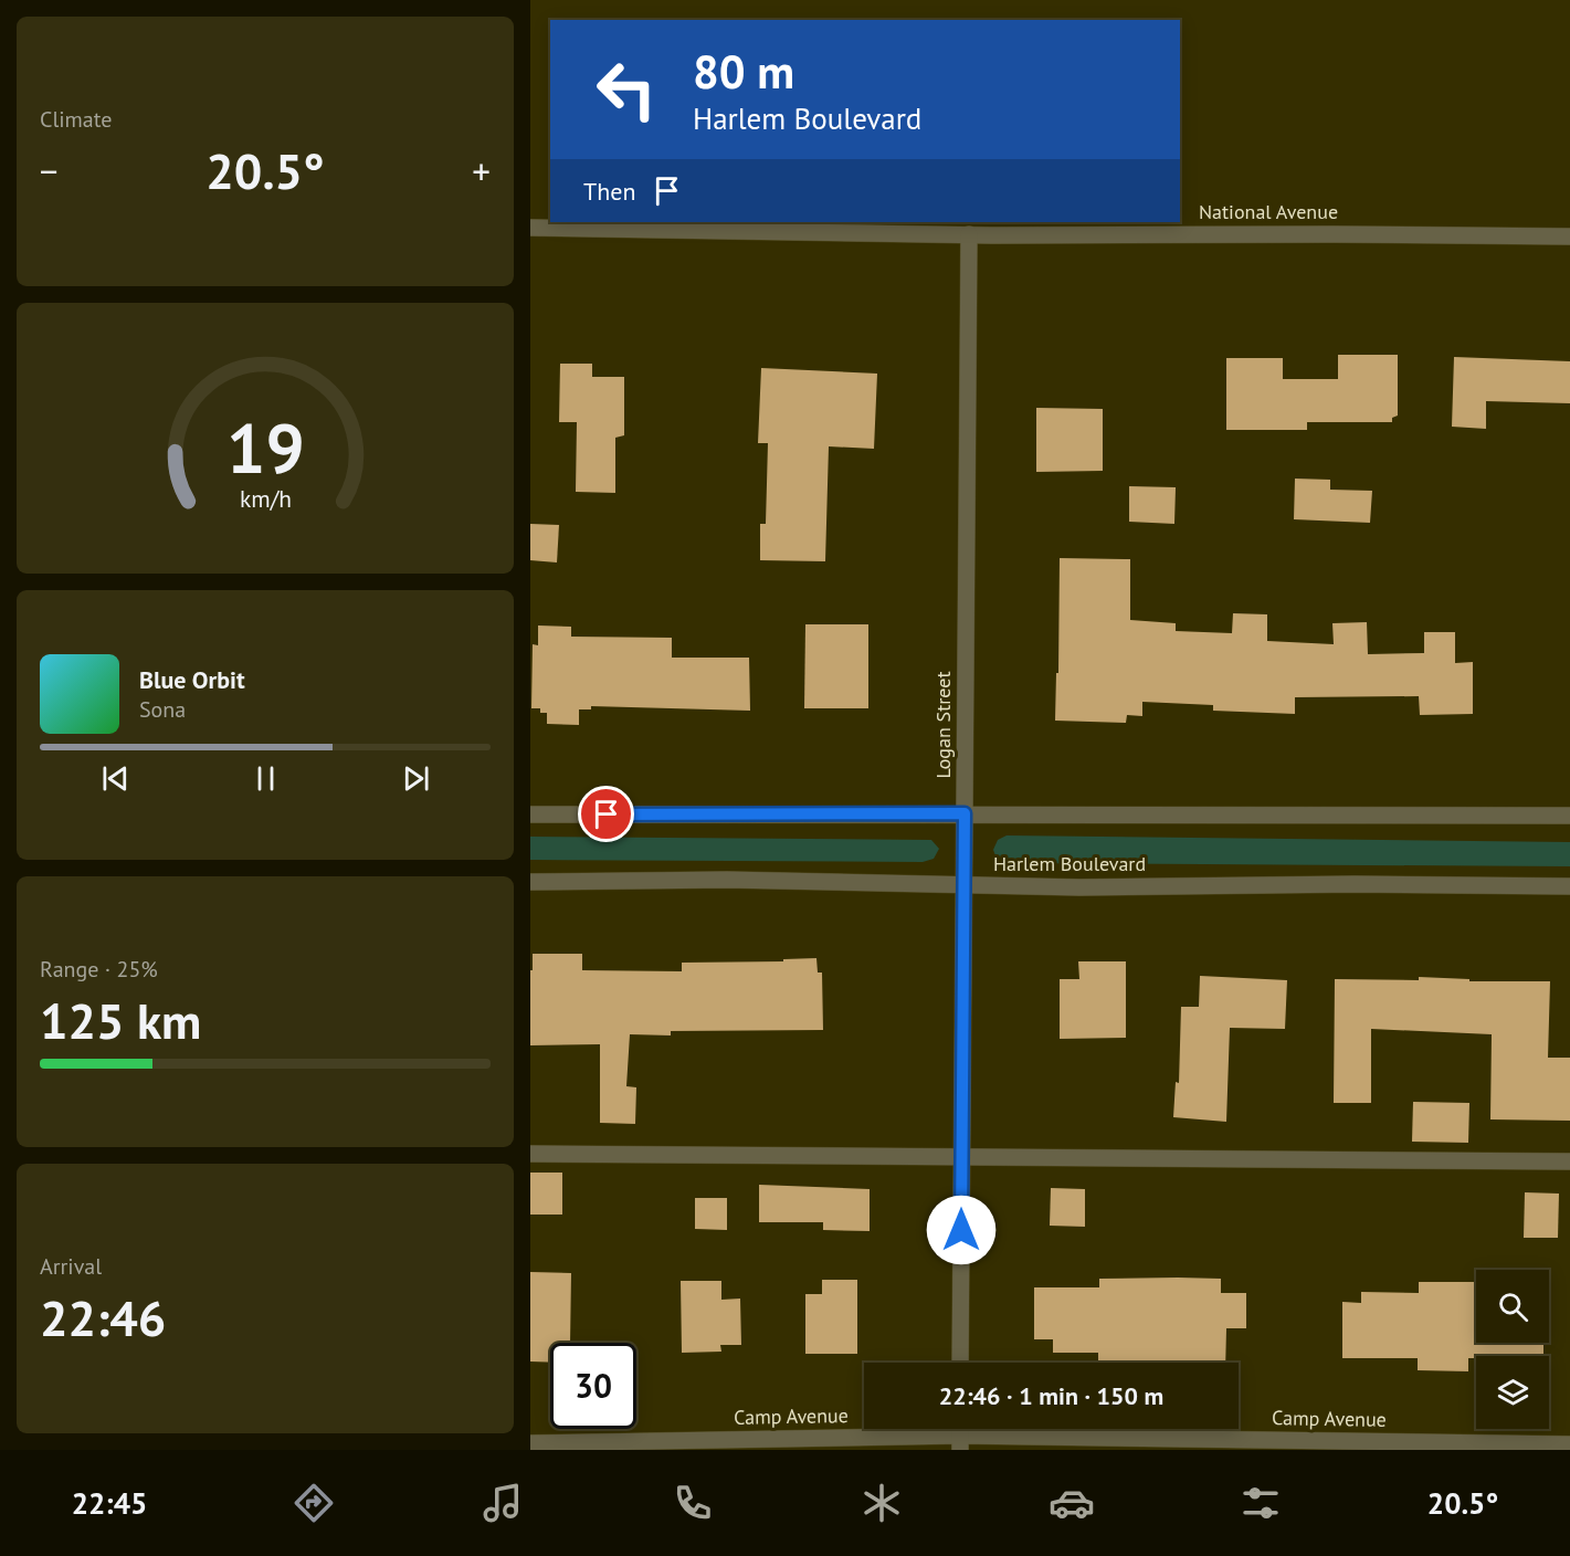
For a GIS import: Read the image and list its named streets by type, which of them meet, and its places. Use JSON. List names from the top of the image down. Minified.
{"streets":{"street":["National Avenue","Logan Street","Harlem Boulevard","Camp Avenue"]},"crossings":[["National Avenue","Logan Street"],["Logan Street","Harlem Boulevard"]],"page":{"tile":["Climate",["Range · 25%","125 km"],["Arrival","22:46"]],"turn":["80 m","Harlem Boulevard"],"heat":["−","20.5°","+"],"then":"Then","song":["Blue Orbit","Sona"],"limit":"30","trip":"22:46 · 1 min · 150 m","tabs":["22:45","20.5°"],"gauge":["19","km/h"]}}
